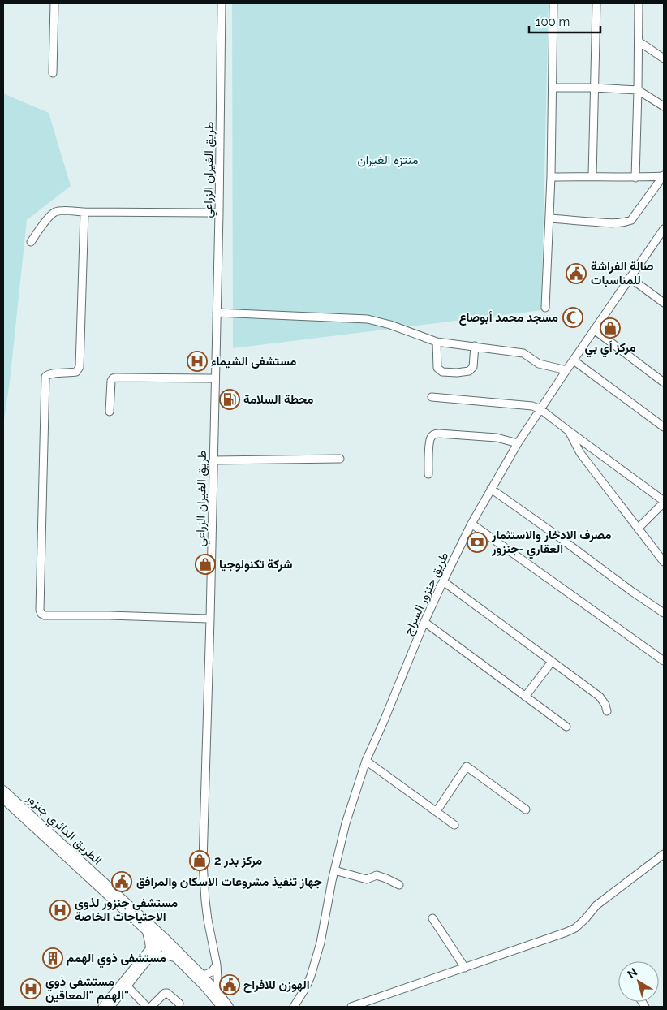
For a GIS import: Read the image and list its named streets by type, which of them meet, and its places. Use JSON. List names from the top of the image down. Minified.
{"streets":{"main road":["الطريق الدائري جنزور"],"street":["طريق الغيران الزراعي","طريق جنزور السراج"]},"crossings":[["طريق الغيران الزراعي","الطريق الدائري جنزور"]],"parks":["منتزه الغيران"],"places":{"public building":["صالة الفراشة للمناسبات","جهاز تنفيذ مشروعات الاسكان والمرافق","الهوزن للافراح"],"mosque":["مسجد محمد أبوصاع"],"shop":["مركز اَي بي","شركة تكنولوجيا","مركز بدر 2"],"hospital":["مستشفى الشيماء","مستشفي جنزور لذوي الاحتياجات الخاصة","مستشفى ذوي الهمم \"المعاقين\""],"fuel station":["محطة السلامة"],"bank":["مصرف الادخار والاستثمار العقاري -جنزور"],"building":["مستشفى ذوي الهمم"]},"scale_bar":"100 m","north":"top left"}
